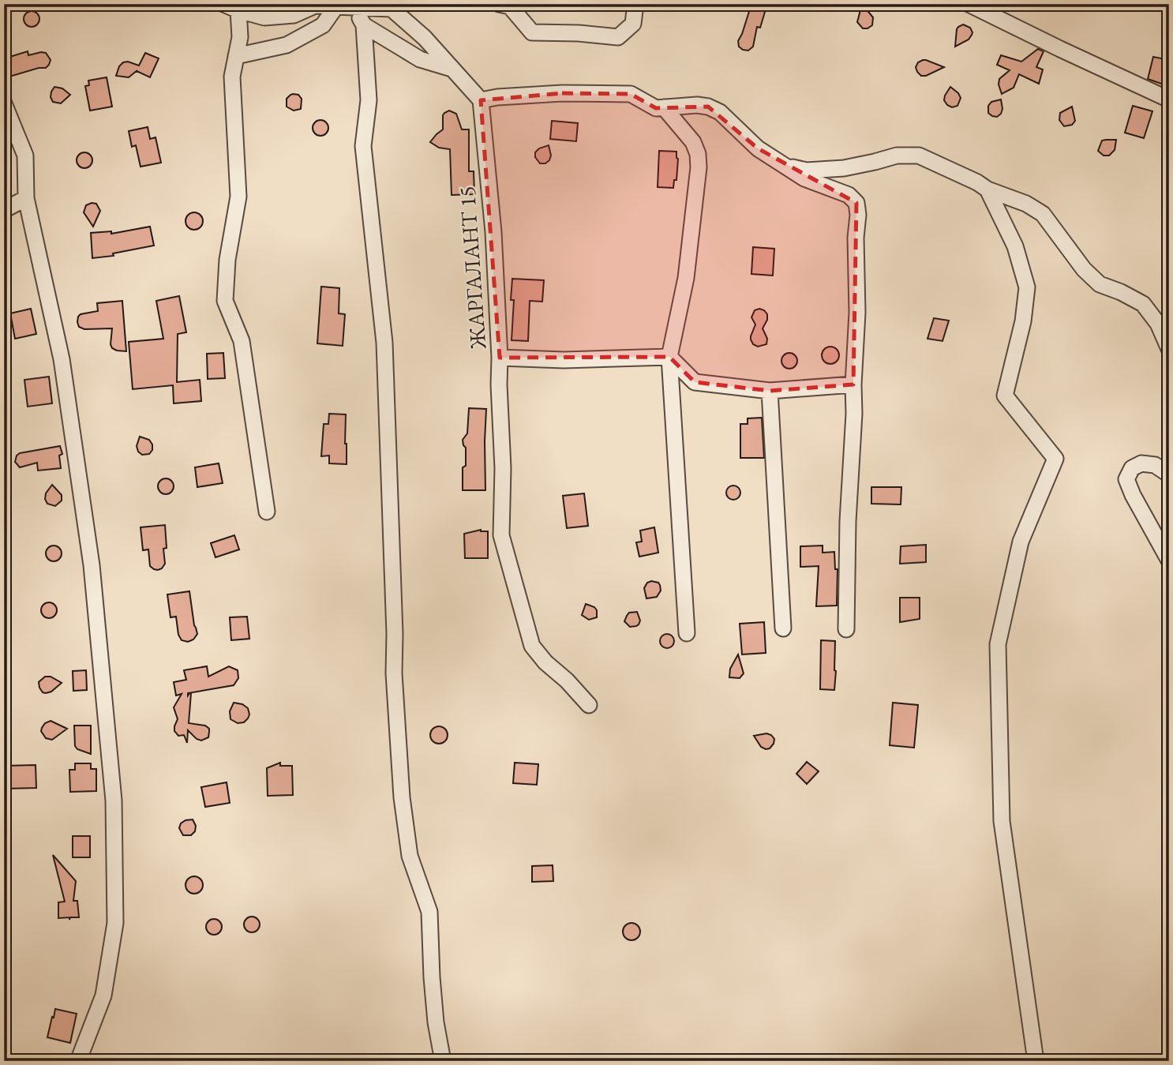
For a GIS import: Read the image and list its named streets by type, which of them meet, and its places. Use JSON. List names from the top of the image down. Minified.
{"streets":{"street":["ЖАРГАЛАНТ 15"]}}
